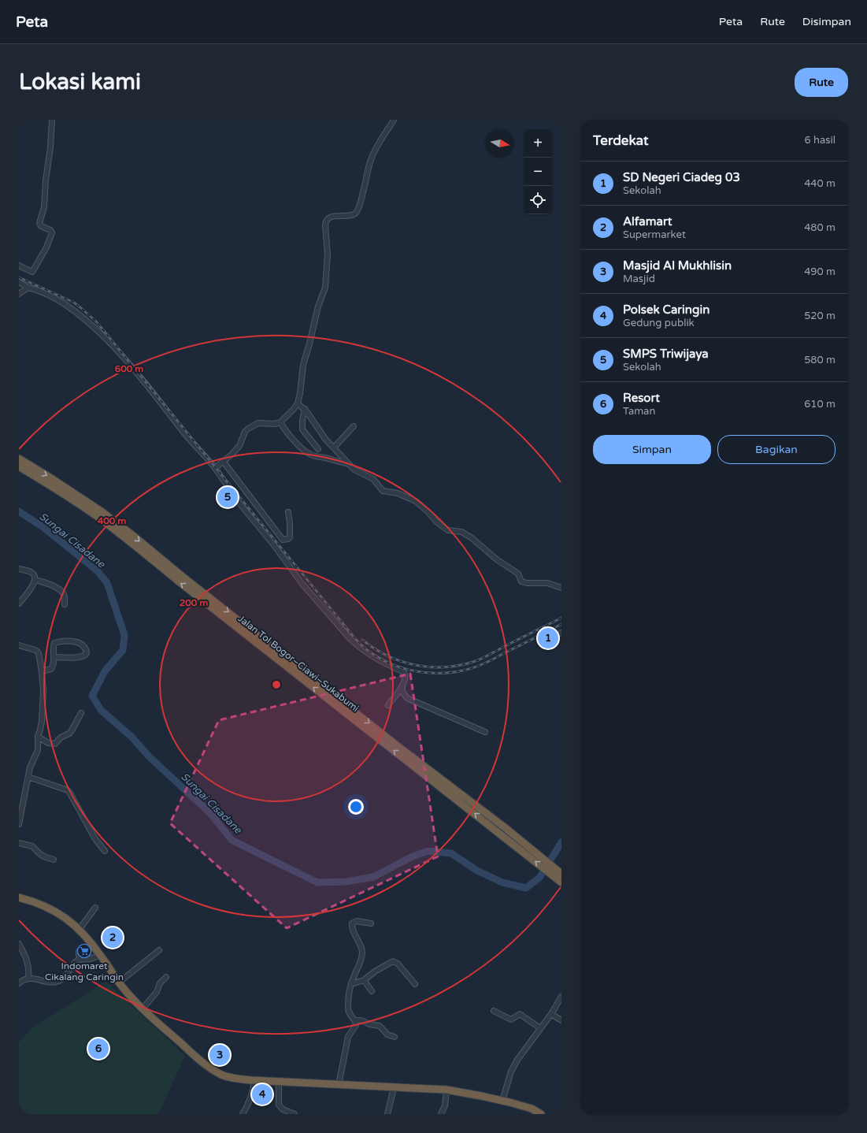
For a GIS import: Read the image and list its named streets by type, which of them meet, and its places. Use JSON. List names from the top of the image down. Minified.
{"streets":{"highway":["Jalan Tol Bogor–Ciawi–Sukabumi"]},"water":["Sungai Cisadane"],"places":{"supermarket":["Indomaret Cikalang Caringin"]},"north":"right","page":{"header":"Peta","nav":["Peta","Rute","Disimpan"],"buttons":["Rute",["Simpan","Bagikan"]],"title":"Lokasi kami","heading":["Terdekat","6 hasil"],"map_buttons":["+","−"],"list":[{"mark":"1","name":"SD Negeri Ciadeg 03","note":"Sekolah","value":"440 m"},{"mark":"2","name":"Alfamart","note":"Supermarket","value":"480 m"},{"mark":"3","name":"Masjid Al Mukhlisin","note":"Masjid","value":"490 m"},{"mark":"4","name":"Polsek Caringin","note":"Gedung publik","value":"520 m"},{"mark":"5","name":"SMPS Triwijaya","note":"Sekolah","value":"580 m"},{"mark":"6","name":"Resort","note":"Taman","value":"610 m"}],"pins":["5","1","2","6","3","4"]},"rings":["600 m","400 m","200 m"]}
